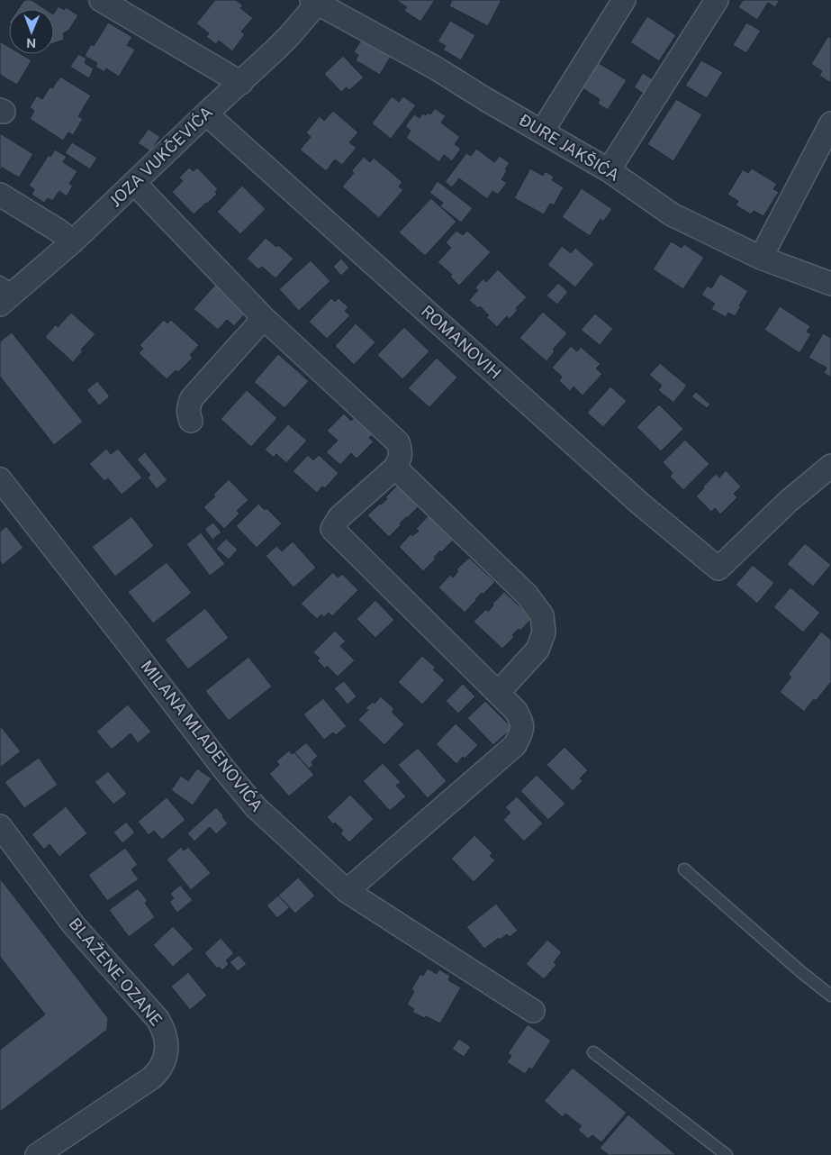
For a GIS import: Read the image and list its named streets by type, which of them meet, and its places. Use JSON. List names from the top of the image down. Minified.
{"streets":{"street":["ĐURE JAKŠIĆA","JOZA VUKČEVIĆA","ROMANOVIH","MILANA MLADENOVIĆA","BLAŽENE OZANE"]},"crossings":[["ĐURE JAKŠIĆA","JOZA VUKČEVIĆA"],["JOZA VUKČEVIĆA","ROMANOVIH"]],"north":"bottom"}
